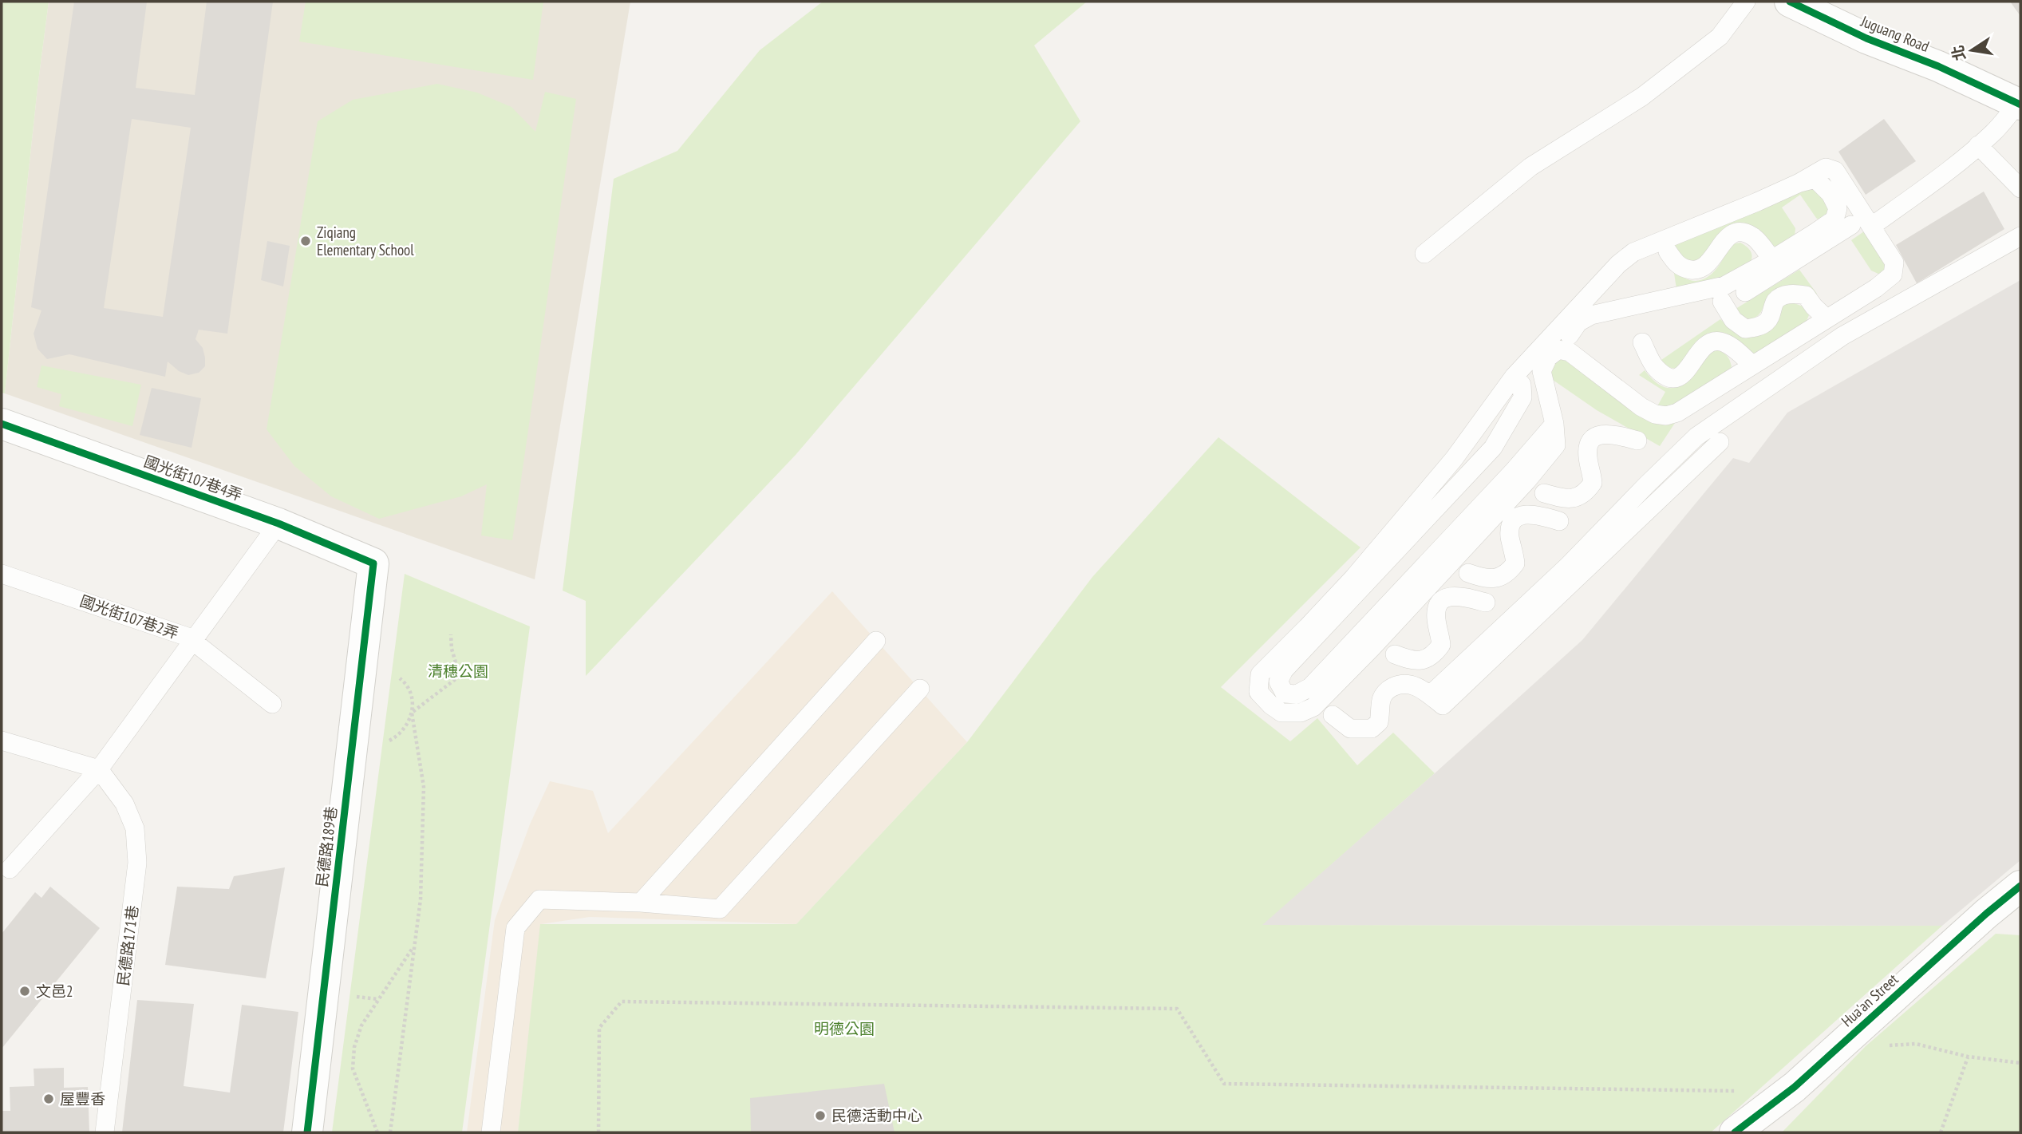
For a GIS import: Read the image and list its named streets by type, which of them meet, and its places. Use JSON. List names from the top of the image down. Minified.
{"streets":{"street":["Juguang Road","國光街107巷4弄","民德路189巷","Hua'an Street"],"lane":["國光街107巷2弄","民德路171巷"]},"crossings":[["國光街107巷4弄","民德路189巷"]],"parks":["清穗公園","明德公園"],"places":["Ziqiang Elementary School","文邑2","屋豐香","民德活動中心"],"north":"left"}
